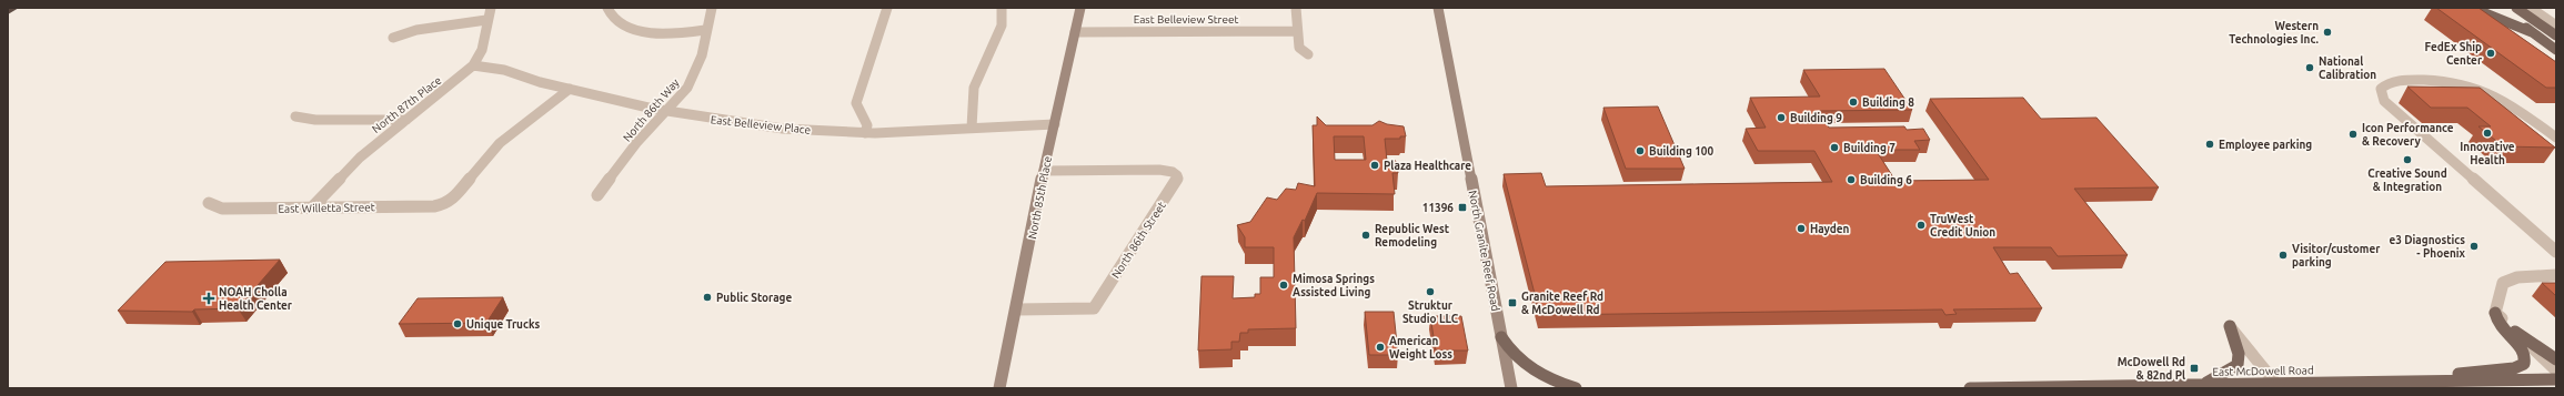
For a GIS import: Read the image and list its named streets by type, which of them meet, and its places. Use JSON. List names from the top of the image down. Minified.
{"streets":{"main road":["East McDowell Road"],"street":["East Belleview Street","North 87th Place","North 86th Way","East Belleview Place","North 85th Place","East Willetta Street","North 86th Street","North Granite Reef Road"]},"crossings":[["East Belleview Street","North 85th Place"],["North 87th Place","East Belleview Place"],["North 87th Place","East Willetta Street"],["North 86th Way","East Belleview Place"],["East Belleview Place","North 85th Place"],["East Belleview Place","East Willetta Street"],["North 85th Place","North 86th Street"]],"places":{"other":["Western Technologies Inc.","FedEx Ship Center","National Calibration","Building 8","Building 9","Innovative Health","Icon Performance & Recovery","Employee parking","Building 7","Building 100","Creative Sound & Integration","Plaza Healthcare","Building 6","TruWest Credit Union","Hayden","Republic West Remodeling","e3 Diagnostics - Phoenix","Visitor/customer parking","Mimosa Springs Assisted Living","Struktur Studio LLC","Public Storage","Unique Trucks","American Weight Loss"],"transit":["11396","Granite Reef Rd & McDowell Rd","McDowell Rd & 82nd Pl"],"health":["NOAH Cholla Health Center"]}}
